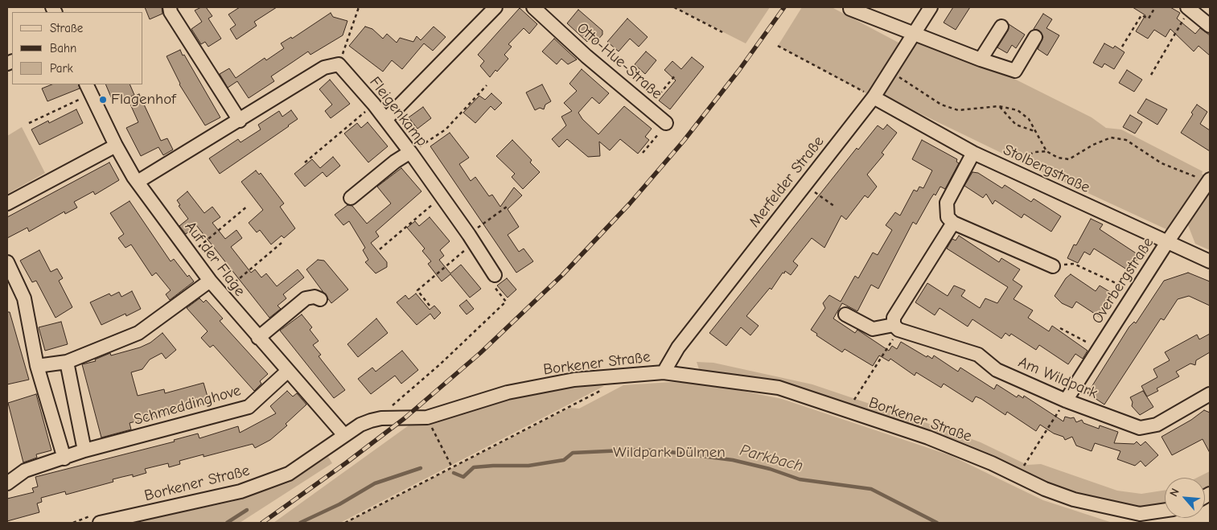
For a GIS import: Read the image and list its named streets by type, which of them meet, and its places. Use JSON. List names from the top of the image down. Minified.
{"streets":{"street":["Otto-Hue-Straße","Fleigenkamp","Stolbergstraße","Merfelder Straße","Auf der Flage","Overbergstraße","Borkener Straße","Am Wildpark","Schmeddinghove"]},"crossings":[["Stolbergstraße","Merfelder Straße"],["Stolbergstraße","Overbergstraße"],["Merfelder Straße","Borkener Straße"],["Auf der Flage","Borkener Straße"],["Auf der Flage","Schmeddinghove"],["Overbergstraße","Am Wildpark"]],"water":["Parkbach"],"parks":["Wildpark Dülmen"],"places":["Flagenhof"],"legend":["Straße","Bahn","Park"],"north":"top left"}
